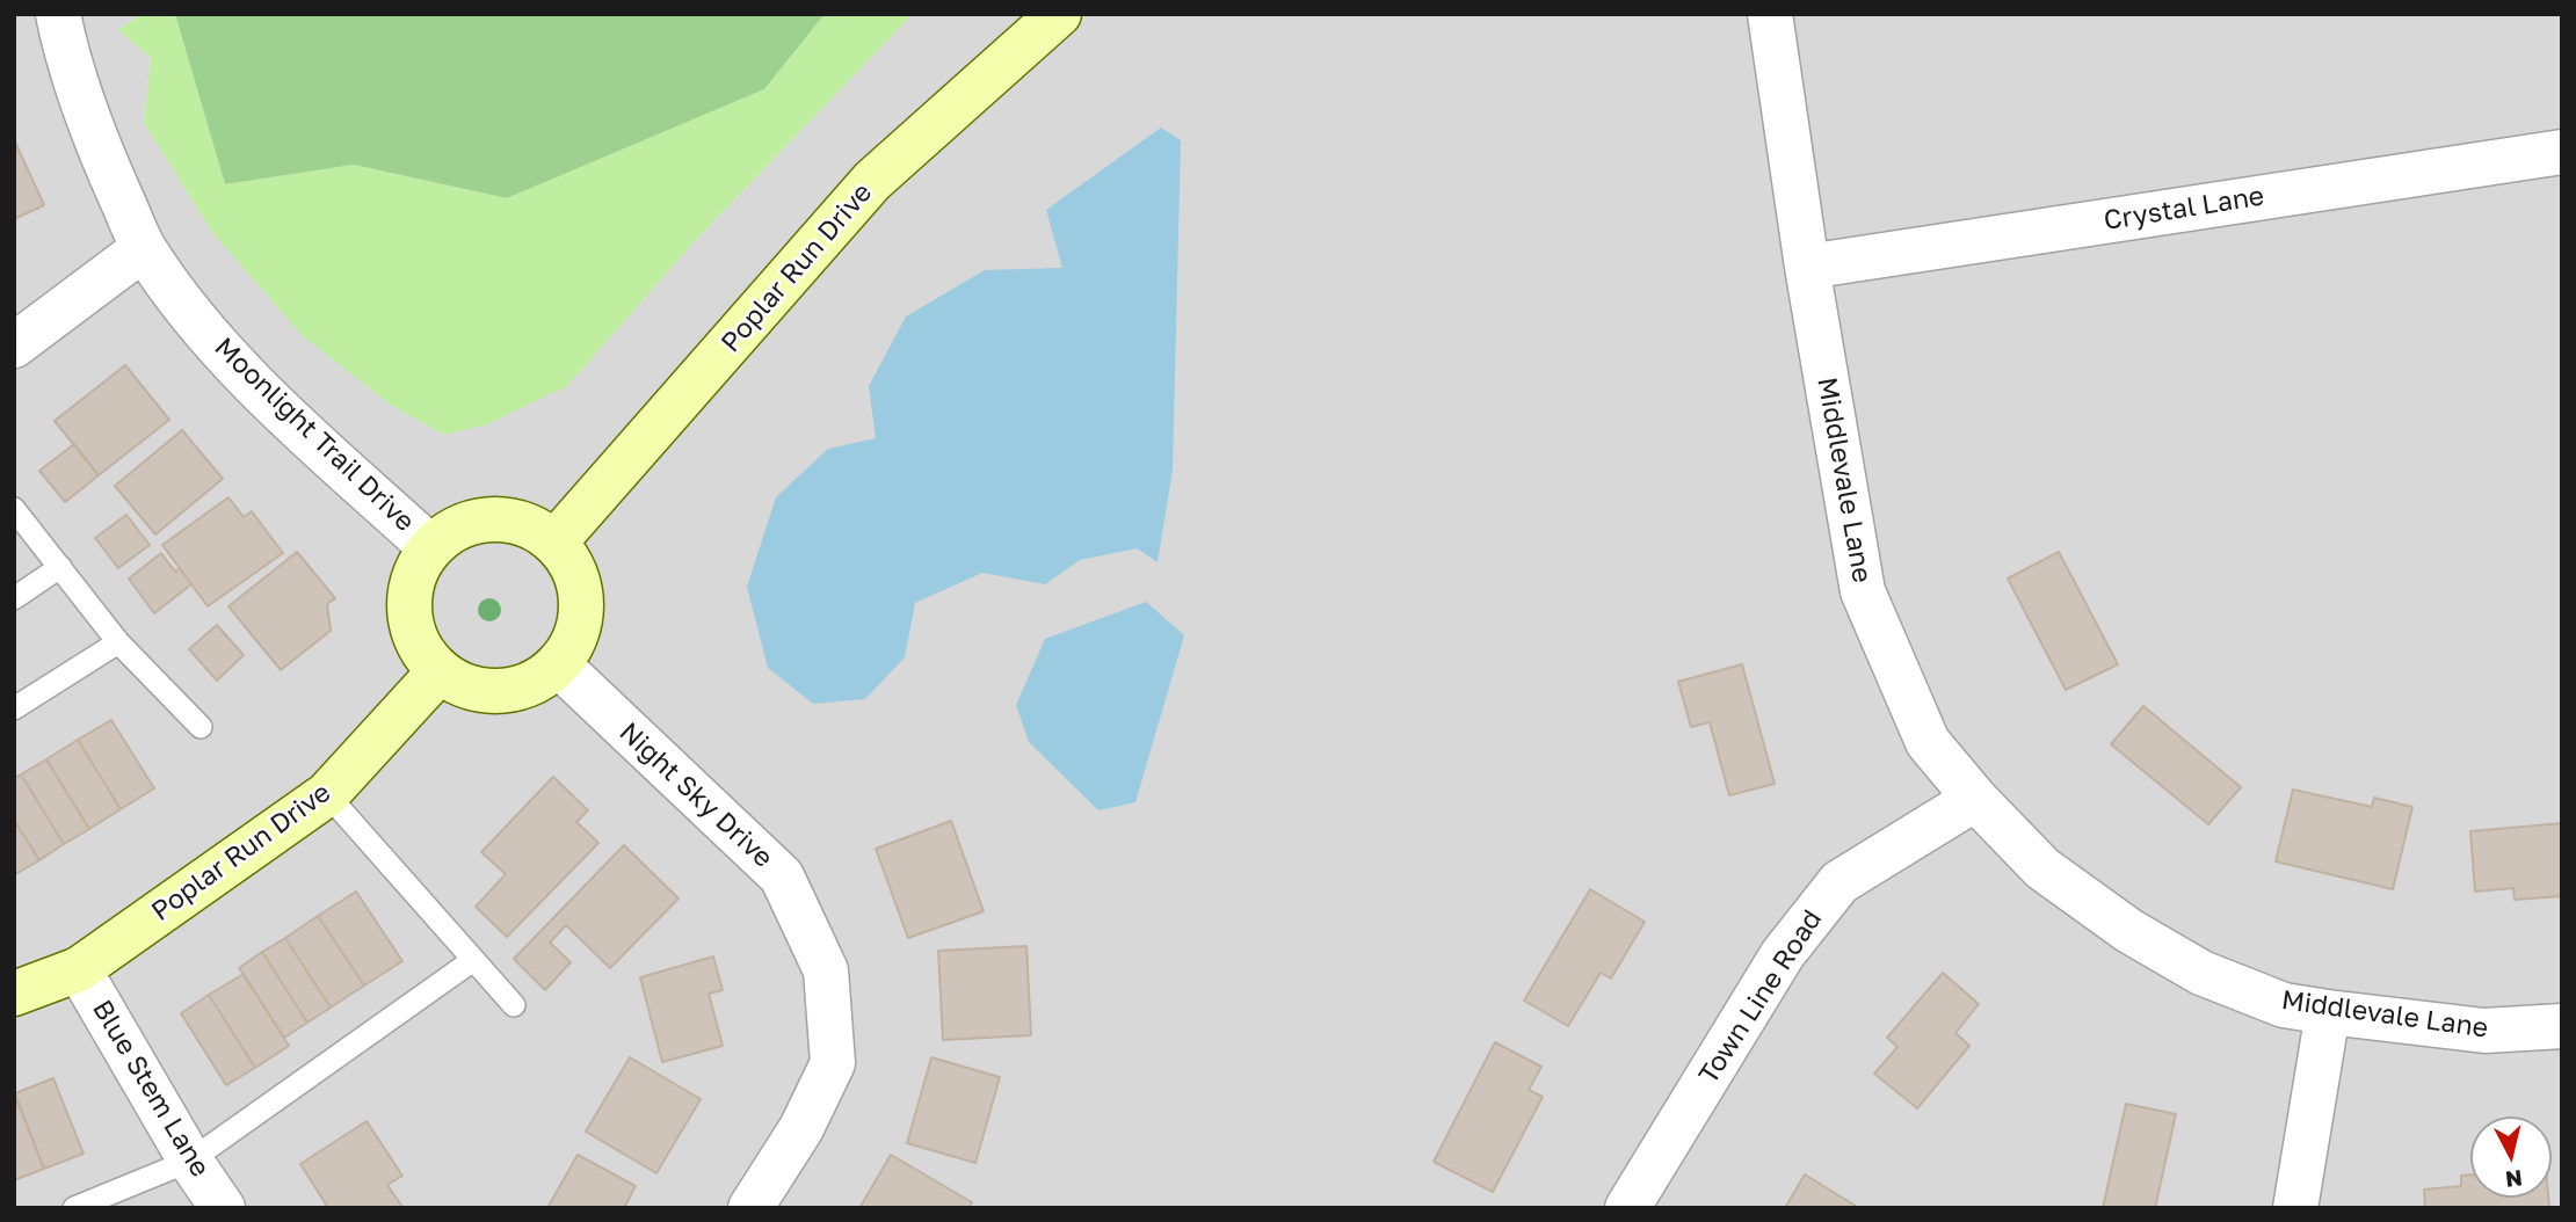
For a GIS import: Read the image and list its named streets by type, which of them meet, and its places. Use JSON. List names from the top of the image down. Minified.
{"streets":{"street":["Crystal Lane","Poplar Run Drive","Moonlight Trail Drive","Middlevale Lane","Night Sky Drive","Town Line Road","Blue Stem Lane"]},"crossings":[["Crystal Lane","Middlevale Lane"],["Poplar Run Drive","Moonlight Trail Drive"],["Poplar Run Drive","Night Sky Drive"],["Poplar Run Drive","Blue Stem Lane"],["Moonlight Trail Drive","Night Sky Drive"],["Middlevale Lane","Town Line Road"]],"north":"bottom"}
